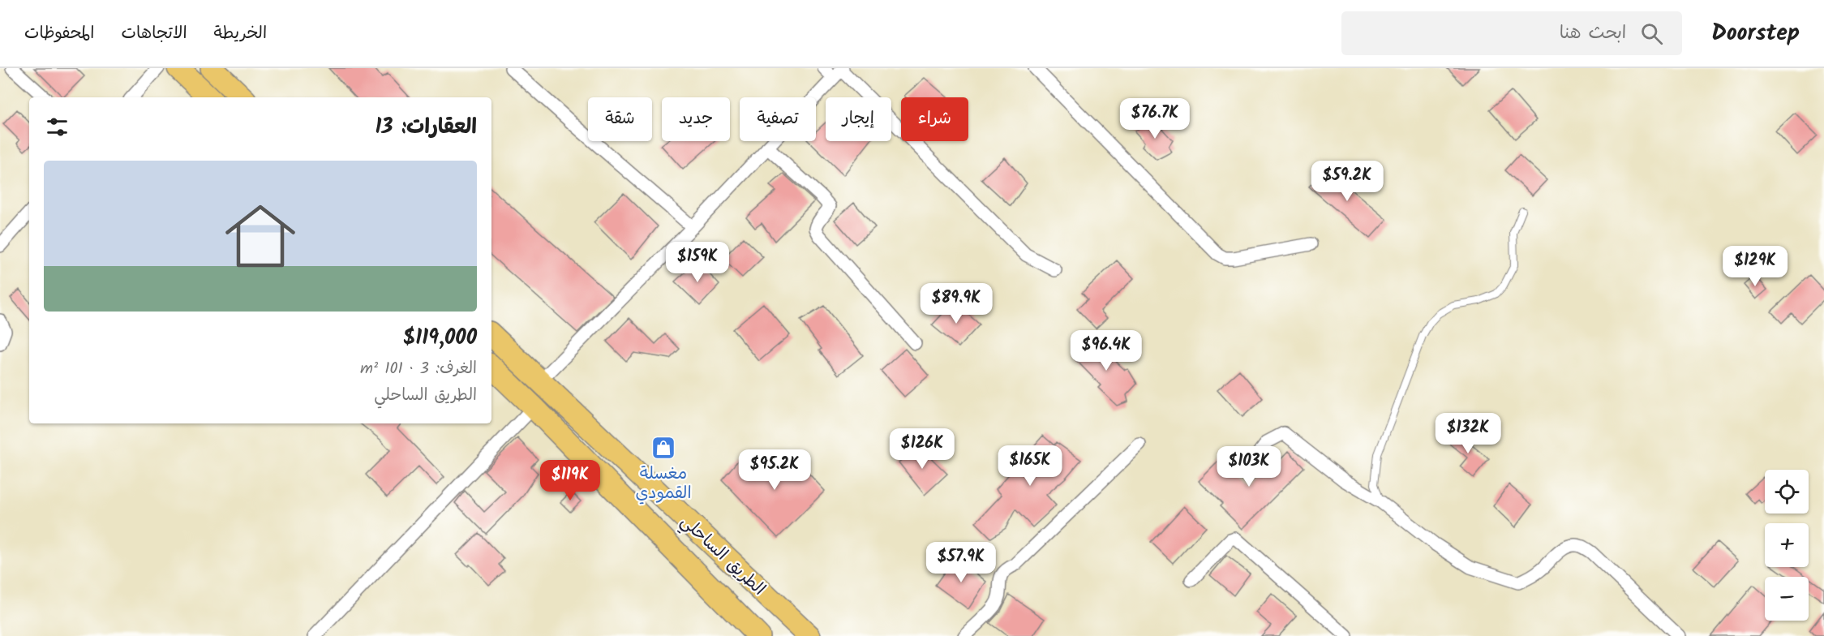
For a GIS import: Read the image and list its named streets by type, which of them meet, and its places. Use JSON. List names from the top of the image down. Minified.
{"streets":{"highway":["الطريق الساحلي"]},"places":{"shop":["مغسلة القمودي"]},"page":{"header":"Doorstep","search":"ابحث هنا","nav":["الخريطة","الاتجاهات","المحفوظات"],"chip":["شراء","إيجار","تصفية","جديد","شقة"],"heading":"العقارات: 13","price":["$76.7K","$59.2K","$159K","$129K","$89.9K","$96.4K","$132K","$126K","$165K","$103K","$95.2K","$119K","$57.9K"],"list":[{"name":"$119,000","note":"الغرف: 3 · 101 m² · الطريق الساحلي"}],"map_buttons":["+","−"]}}
